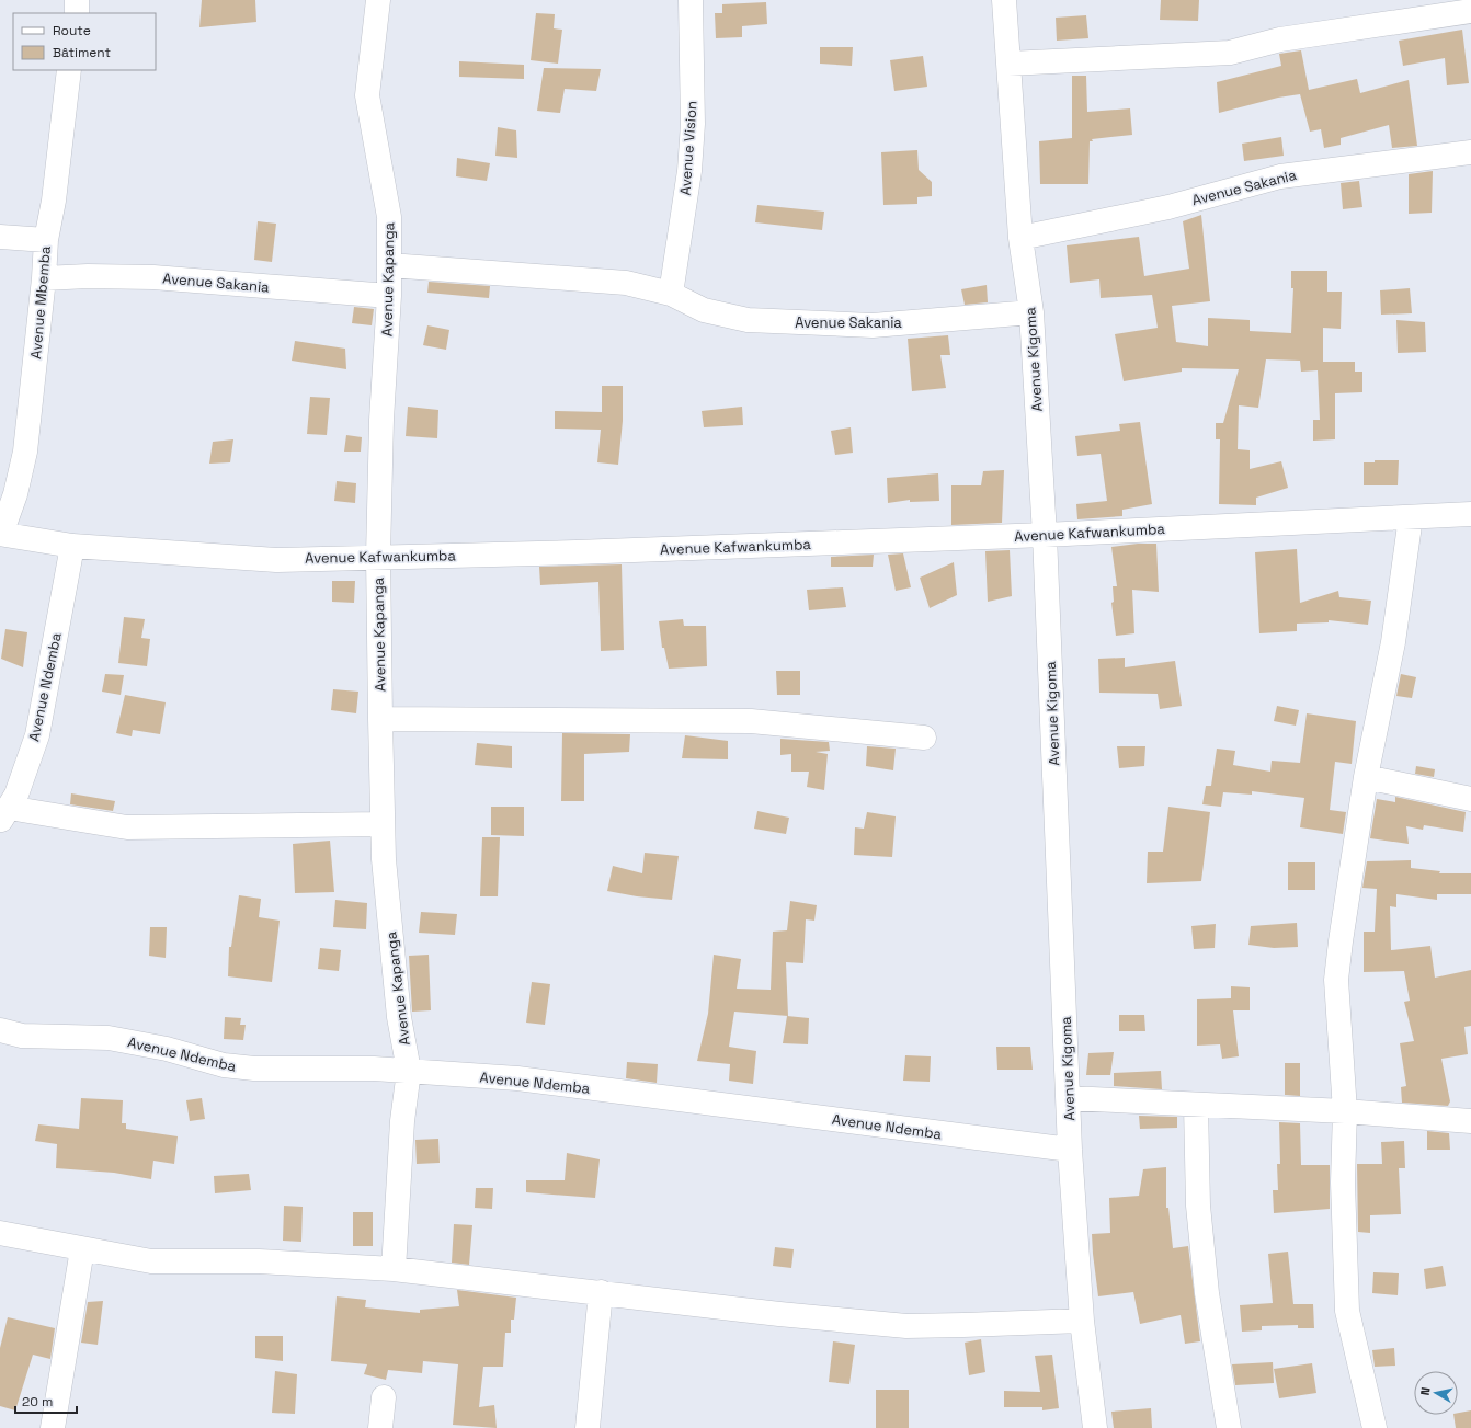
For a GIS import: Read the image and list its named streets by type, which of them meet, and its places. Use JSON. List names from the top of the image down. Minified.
{"streets":{"street":["Avenue Vision","Avenue Sakania","Avenue Kapanga","Avenue Mbemba","Avenue Kigoma","Avenue Kafwankumba","Avenue Ndemba"]},"crossings":[["Avenue Vision","Avenue Sakania"],["Avenue Sakania","Avenue Kapanga"],["Avenue Sakania","Avenue Mbemba"],["Avenue Sakania","Avenue Kigoma"],["Avenue Kapanga","Avenue Kafwankumba"],["Avenue Kapanga","Avenue Ndemba"],["Avenue Mbemba","Avenue Kafwankumba"],["Avenue Kigoma","Avenue Kafwankumba"],["Avenue Kigoma","Avenue Ndemba"],["Avenue Kafwankumba","Avenue Ndemba"]],"legend":["Route","Bâtiment"],"scale_bar":"20 m","north":"left"}
